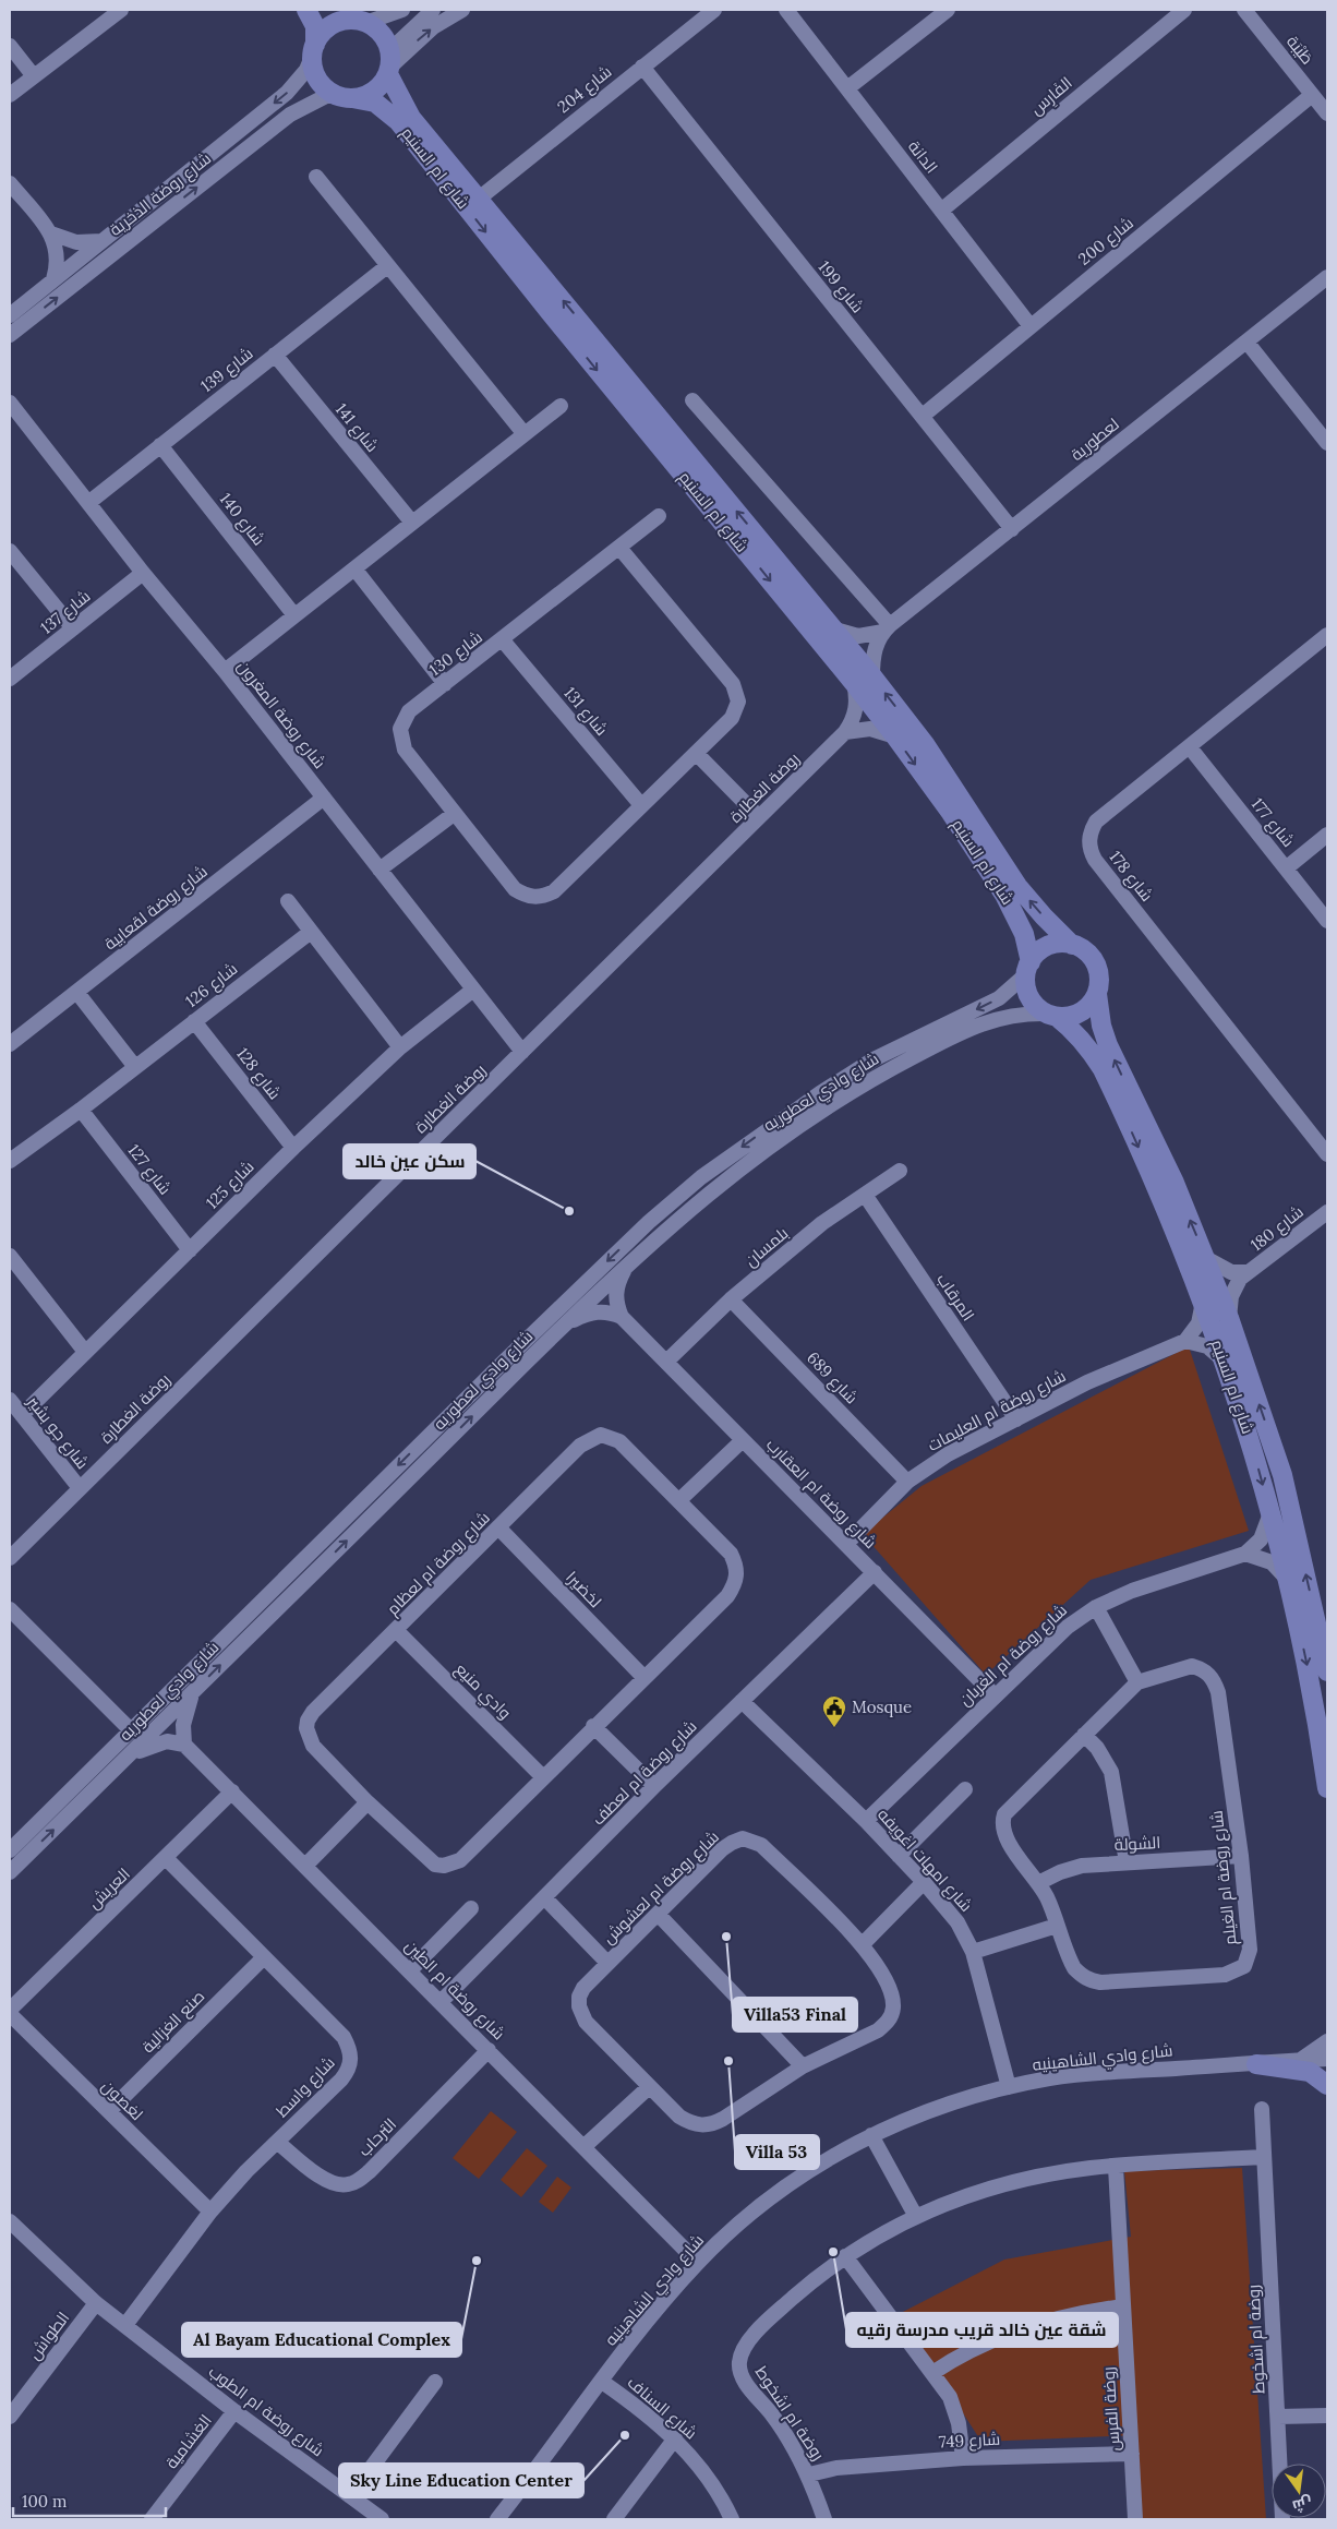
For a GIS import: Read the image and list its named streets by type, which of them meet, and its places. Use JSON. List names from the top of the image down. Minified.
{"streets":{"main road":["شارع ام السنيم"],"street":["طَيْبَة","شارع 204","الفَارِس","الدانة","شارع روضة الذخرية","شارع 200","شارع 199","شارع 139","شارع 141","لعطورية","شارع 140","شارع 137","شارع 130","شارع 131","شارع روضة المغرون","روضة الغطارة","شارع 177","شارع 178","شارع روضة لقعابية","شارع 126","شارع 128","شارع وادي لعطوريه","شارع 127","شارع 125","شارع 180","بلمسان","المرقاب","شارع 689","شارع روضة ام العليمات","شارع جو بشير","شارع روضة ام العقارب","شارع روضة ام لعظام","لخضيرا","شارع روضة ام الغربان","وادي منيع","شارع روضة ام لعطف","الشولة","شارع امهات اغويفه","شارع روضة ام الغيلم","شارع روضة ام لعشوش","العريش","شارع روضة ام الطين","صنع الغزالية","شارع وادي الشاهينيه","شارع واسط","لغصون","الترحاب","الطواش","روضة ام اشخوط","شارع السناف","روضة الفرس","شارع روضة ام الطوب","شارع 749","الغشامية"]},"crossings":[["طَيْبَة","شارع 200"],["شارع 204","شارع ام السنيم"],["شارع 204","شارع 199"],["الفَارِس","الدانة"],["الدانة","شارع 200"],["شارع ام السنيم","شارع روضة الذخرية"],["شارع ام السنيم","لعطورية"],["شارع ام السنيم","روضة الغطارة"],["شارع ام السنيم","شارع وادي لعطوريه"],["شارع ام السنيم","شارع 180"],["شارع 200","شارع 199"],["شارع 199","لعطورية"],["شارع 139","شارع 141"],["شارع 139","شارع 140"],["شارع 139","شارع روضة المغرون"],["شارع 137","شارع روضة المغرون"],["شارع 130","شارع 131"],["شارع روضة المغرون","روضة الغطارة"],["شارع روضة المغرون","شارع روضة لقعابية"],["شارع روضة المغرون","شارع 125"],["روضة الغطارة","شارع جو بشير"],["شارع 177","شارع 178"],["شارع 126","شارع 128"],["شارع 126","شارع 127"],["شارع 128","شارع 125"],["شارع 127","شارع 125"],["شارع 125","شارع جو بشير"],["بلمسان","المرقاب"],["بلمسان","شارع 689"],["بلمسان","شارع روضة ام العقارب"],["المرقاب","شارع روضة ام العليمات"],["شارع 689","شارع روضة ام العليمات"],["شارع روضة ام العليمات","شارع روضة ام العقارب"],["شارع روضة ام العقارب","شارع روضة ام الغربان"],["شارع روضة ام العقارب","شارع روضة ام لعطف"],["شارع روضة ام لعظام","لخضيرا"],["شارع روضة ام لعظام","وادي منيع"],["شارع روضة ام الغربان","شارع امهات اغويفه"],["شارع روضة ام لعطف","شارع امهات اغويفه"],["شارع روضة ام لعطف","شارع روضة ام لعشوش"],["شارع روضة ام لعطف","شارع روضة ام الطين"],["الشولة","شارع روضة ام الغيلم"],["شارع امهات اغويفه","شارع وادي الشاهينيه"],["العريش","شارع روضة ام الطين"],["العريش","شارع واسط"],["شارع روضة ام الطين","شارع وادي الشاهينيه"],["شارع روضة ام الطين","الترحاب"],["صنع الغزالية","شارع واسط"],["صنع الغزالية","لغصون"],["شارع وادي الشاهينيه","شارع السناف"],["شارع واسط","لغصون"],["شارع واسط","الترحاب"],["شارع واسط","شارع روضة ام الطوب"],["الطواش","شارع روضة ام الطوب"],["روضة ام اشخوط","روضة الفرس"],["روضة ام اشخوط","شارع 749"],["روضة الفرس","شارع 749"],["شارع روضة ام الطوب","الغشامية"]],"places":{"other":["سكن عين خالد","Villa53 Final","Villa 53","شقة عين خالد قريب مدرسة رقيه","Al Bayam Educational Complex","Sky Line Education Center"],"public building":["Mosque"]},"scale_bar":"100 m","north":"bottom"}
